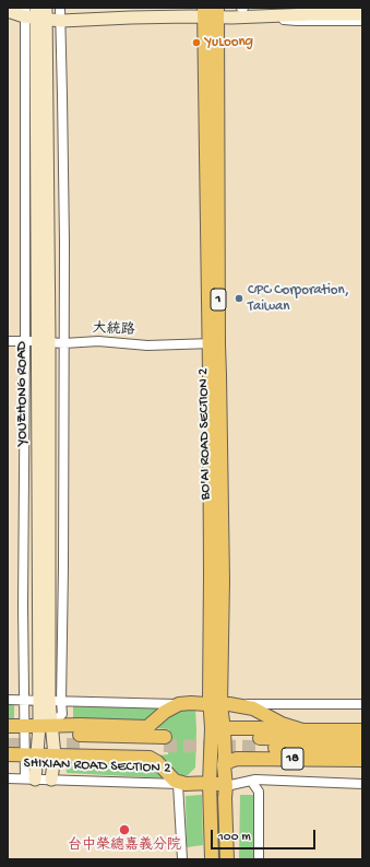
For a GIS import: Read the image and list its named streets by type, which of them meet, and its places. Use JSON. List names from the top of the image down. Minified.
{"streets":{"main road":["1","BO'AI ROAD SECTION 2","18","SHIXIAN ROAD SECTION 2"],"street":["大統路","YOUZHONG ROAD"]},"crossings":[["大統路","YOUZHONG ROAD"],["大統路","BO'AI ROAD SECTION 2"],["YOUZHONG ROAD","SHIXIAN ROAD SECTION 2"],["BO'AI ROAD SECTION 2","18"]],"places":["YuLoong","CPC Corporation, Taiwan","台中榮總嘉義分院"],"scale_bar":"100 m"}
